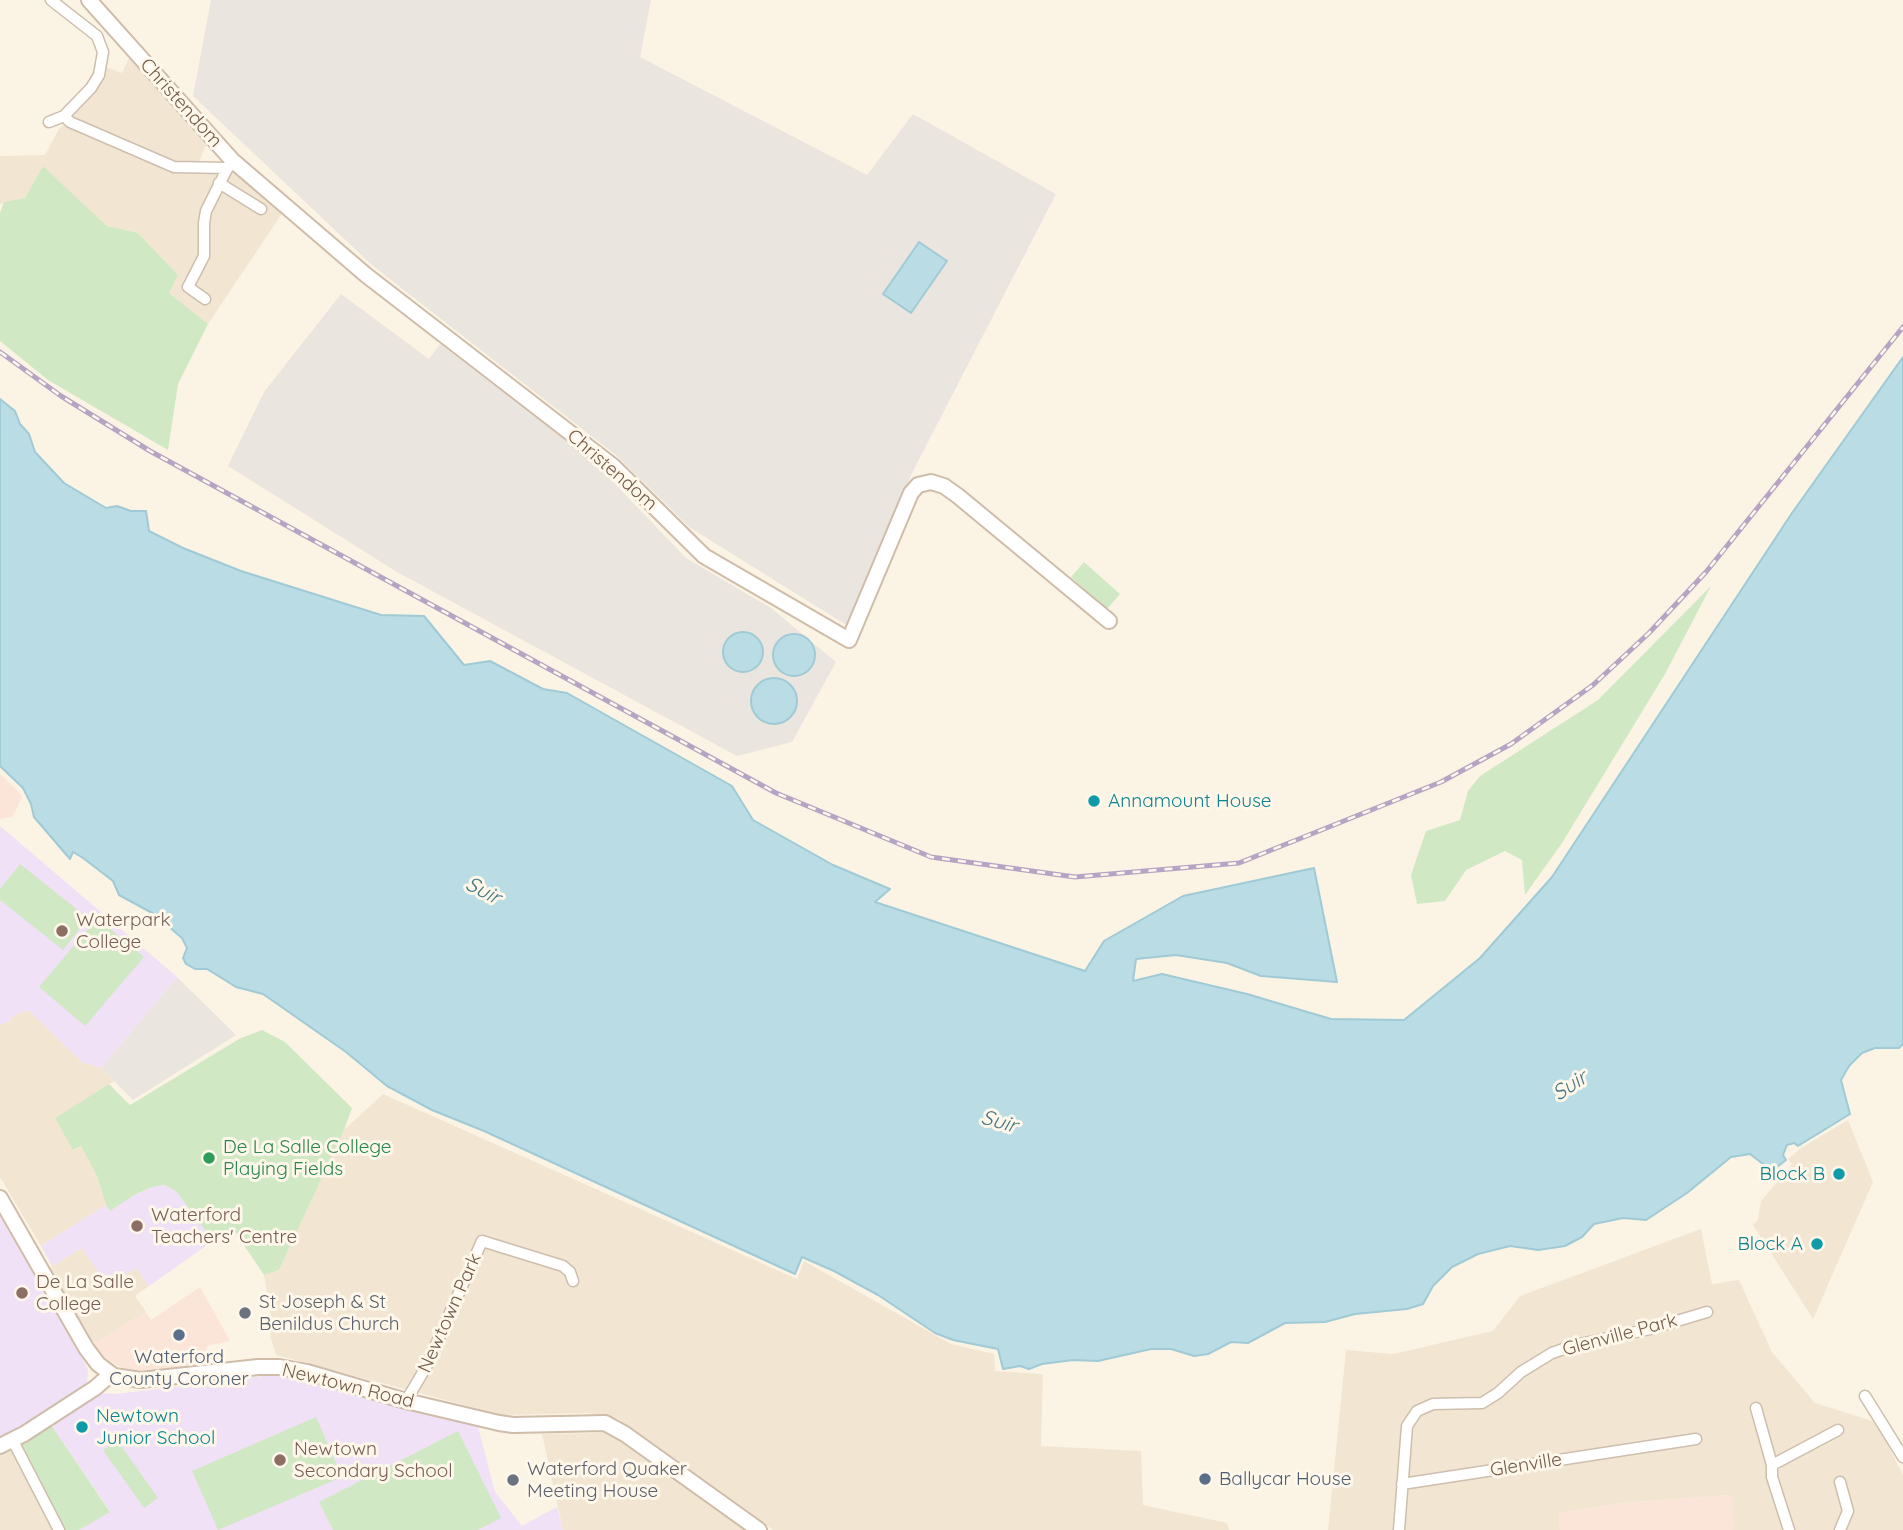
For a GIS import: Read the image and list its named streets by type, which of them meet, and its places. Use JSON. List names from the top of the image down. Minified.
{"streets":{"street":["Christendom","Newtown Park","Glenville Park","Newtown Road","Glenville"]},"crossings":[["Newtown Park","Newtown Road"],["Glenville Park","Glenville"]],"water":["Suir"],"places":["Annamount House","Waterpark College","De La Salle College Playing Fields","Block B","Waterford Teachers' Centre","Block A","De La Salle College","St Joseph & St Benildus Church","Waterford County Coroner","Newtown Junior School","Newtown Secondary School","Ballycar House","Waterford Quaker Meeting House"]}
